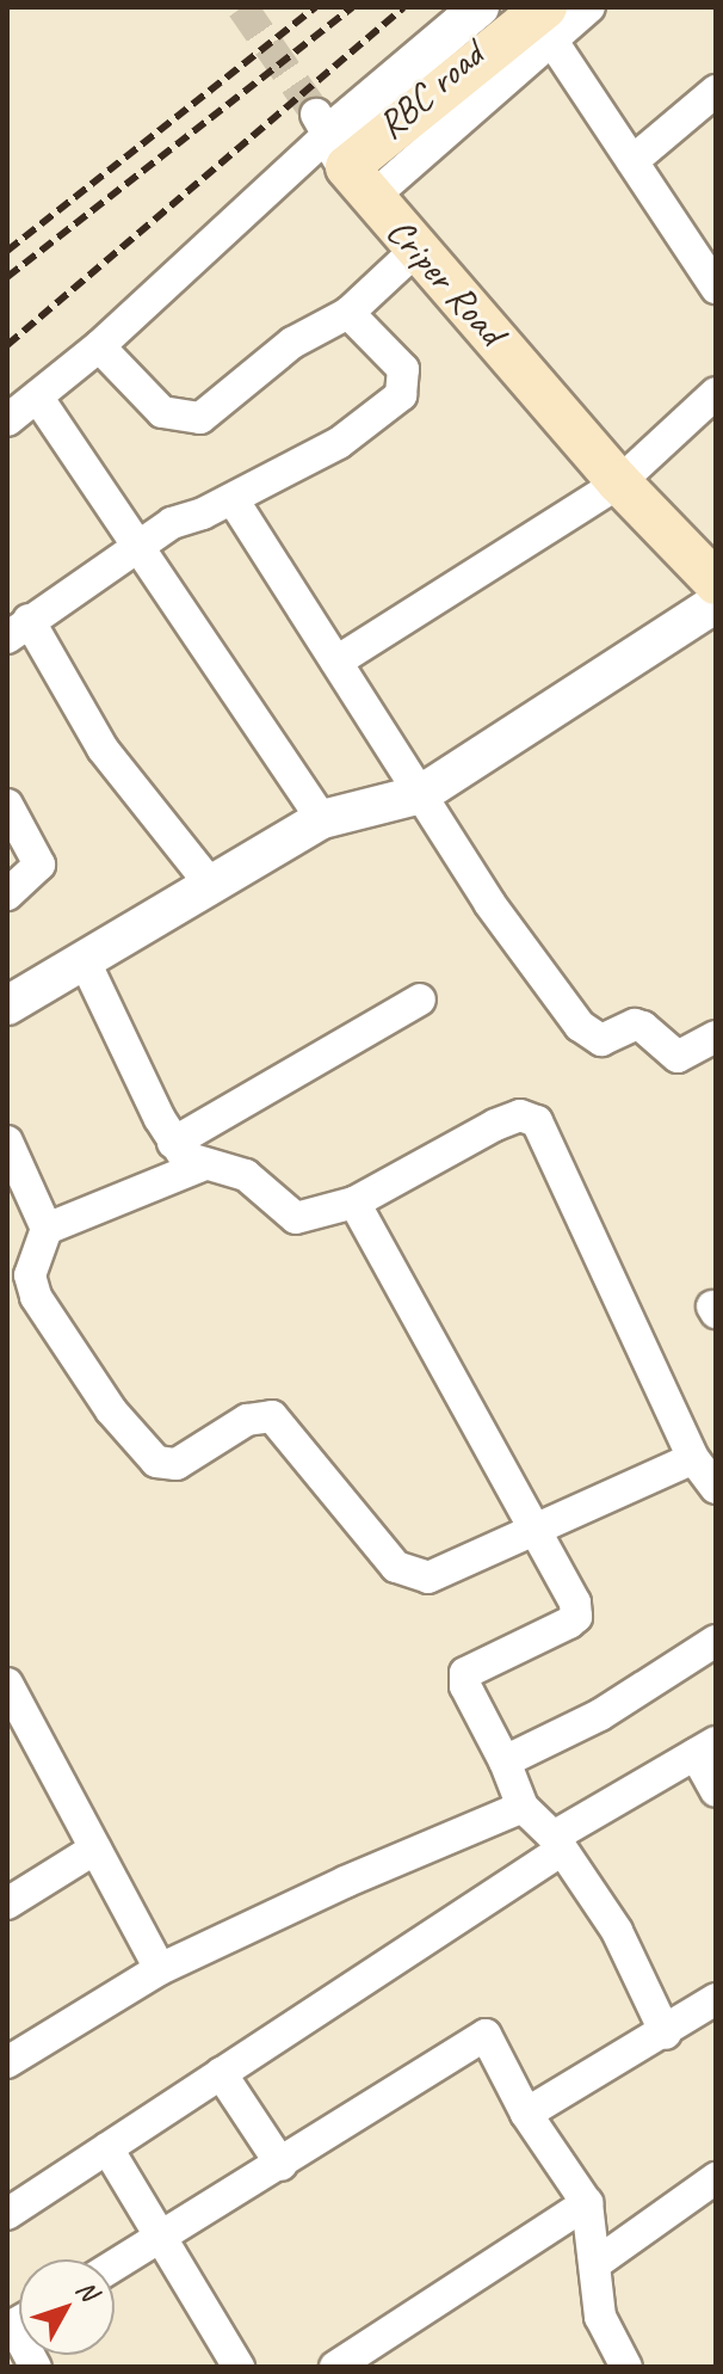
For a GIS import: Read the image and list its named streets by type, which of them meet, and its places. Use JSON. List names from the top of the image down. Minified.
{"streets":{"main road":["Criper Road"]},"north":"top right"}
